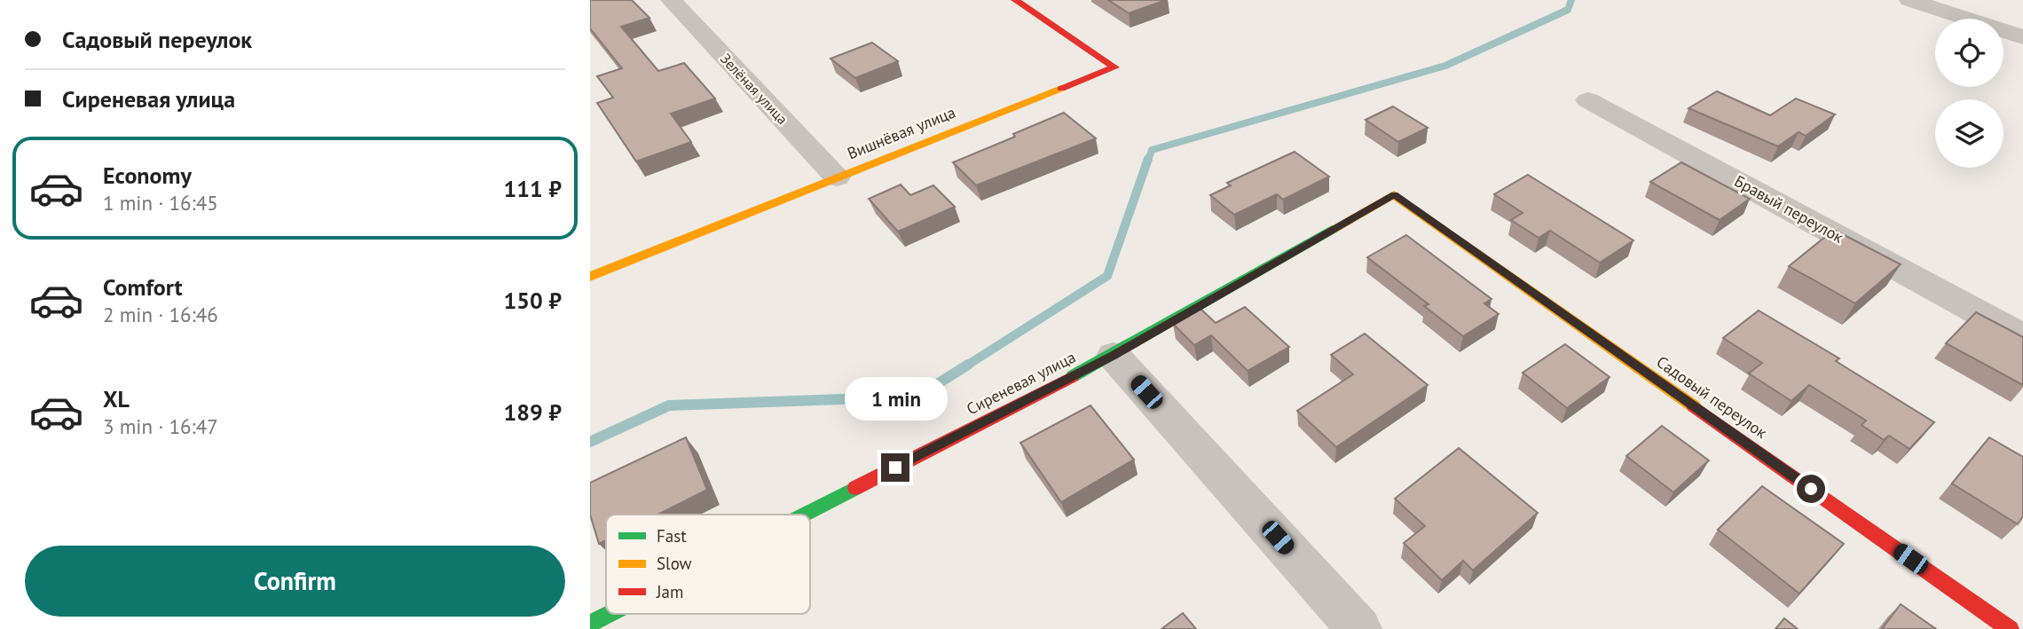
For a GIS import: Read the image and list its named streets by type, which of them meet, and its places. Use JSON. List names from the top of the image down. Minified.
{"streets":{"street":["Зелёная улица","Вишнёвая улица","Бравый переулок","Сиреневая улица","Садовый переулок"]},"crossings":[["Зелёная улица","Вишнёвая улица"],["Сиреневая улица","Садовый переулок"]],"legend":["Fast","Slow","Jam"],"page":{"banner":["Садовый переулок","Сиреневая улица"],"list":[{"name":"Economy","note":"1 min · 16:45","value":"111 ₽"},{"name":"Comfort","note":"2 min · 16:46","value":"150 ₽"},{"name":"XL","note":"3 min · 16:47","value":"189 ₽"}],"bubble":"1 min","buttons":"Confirm"}}
